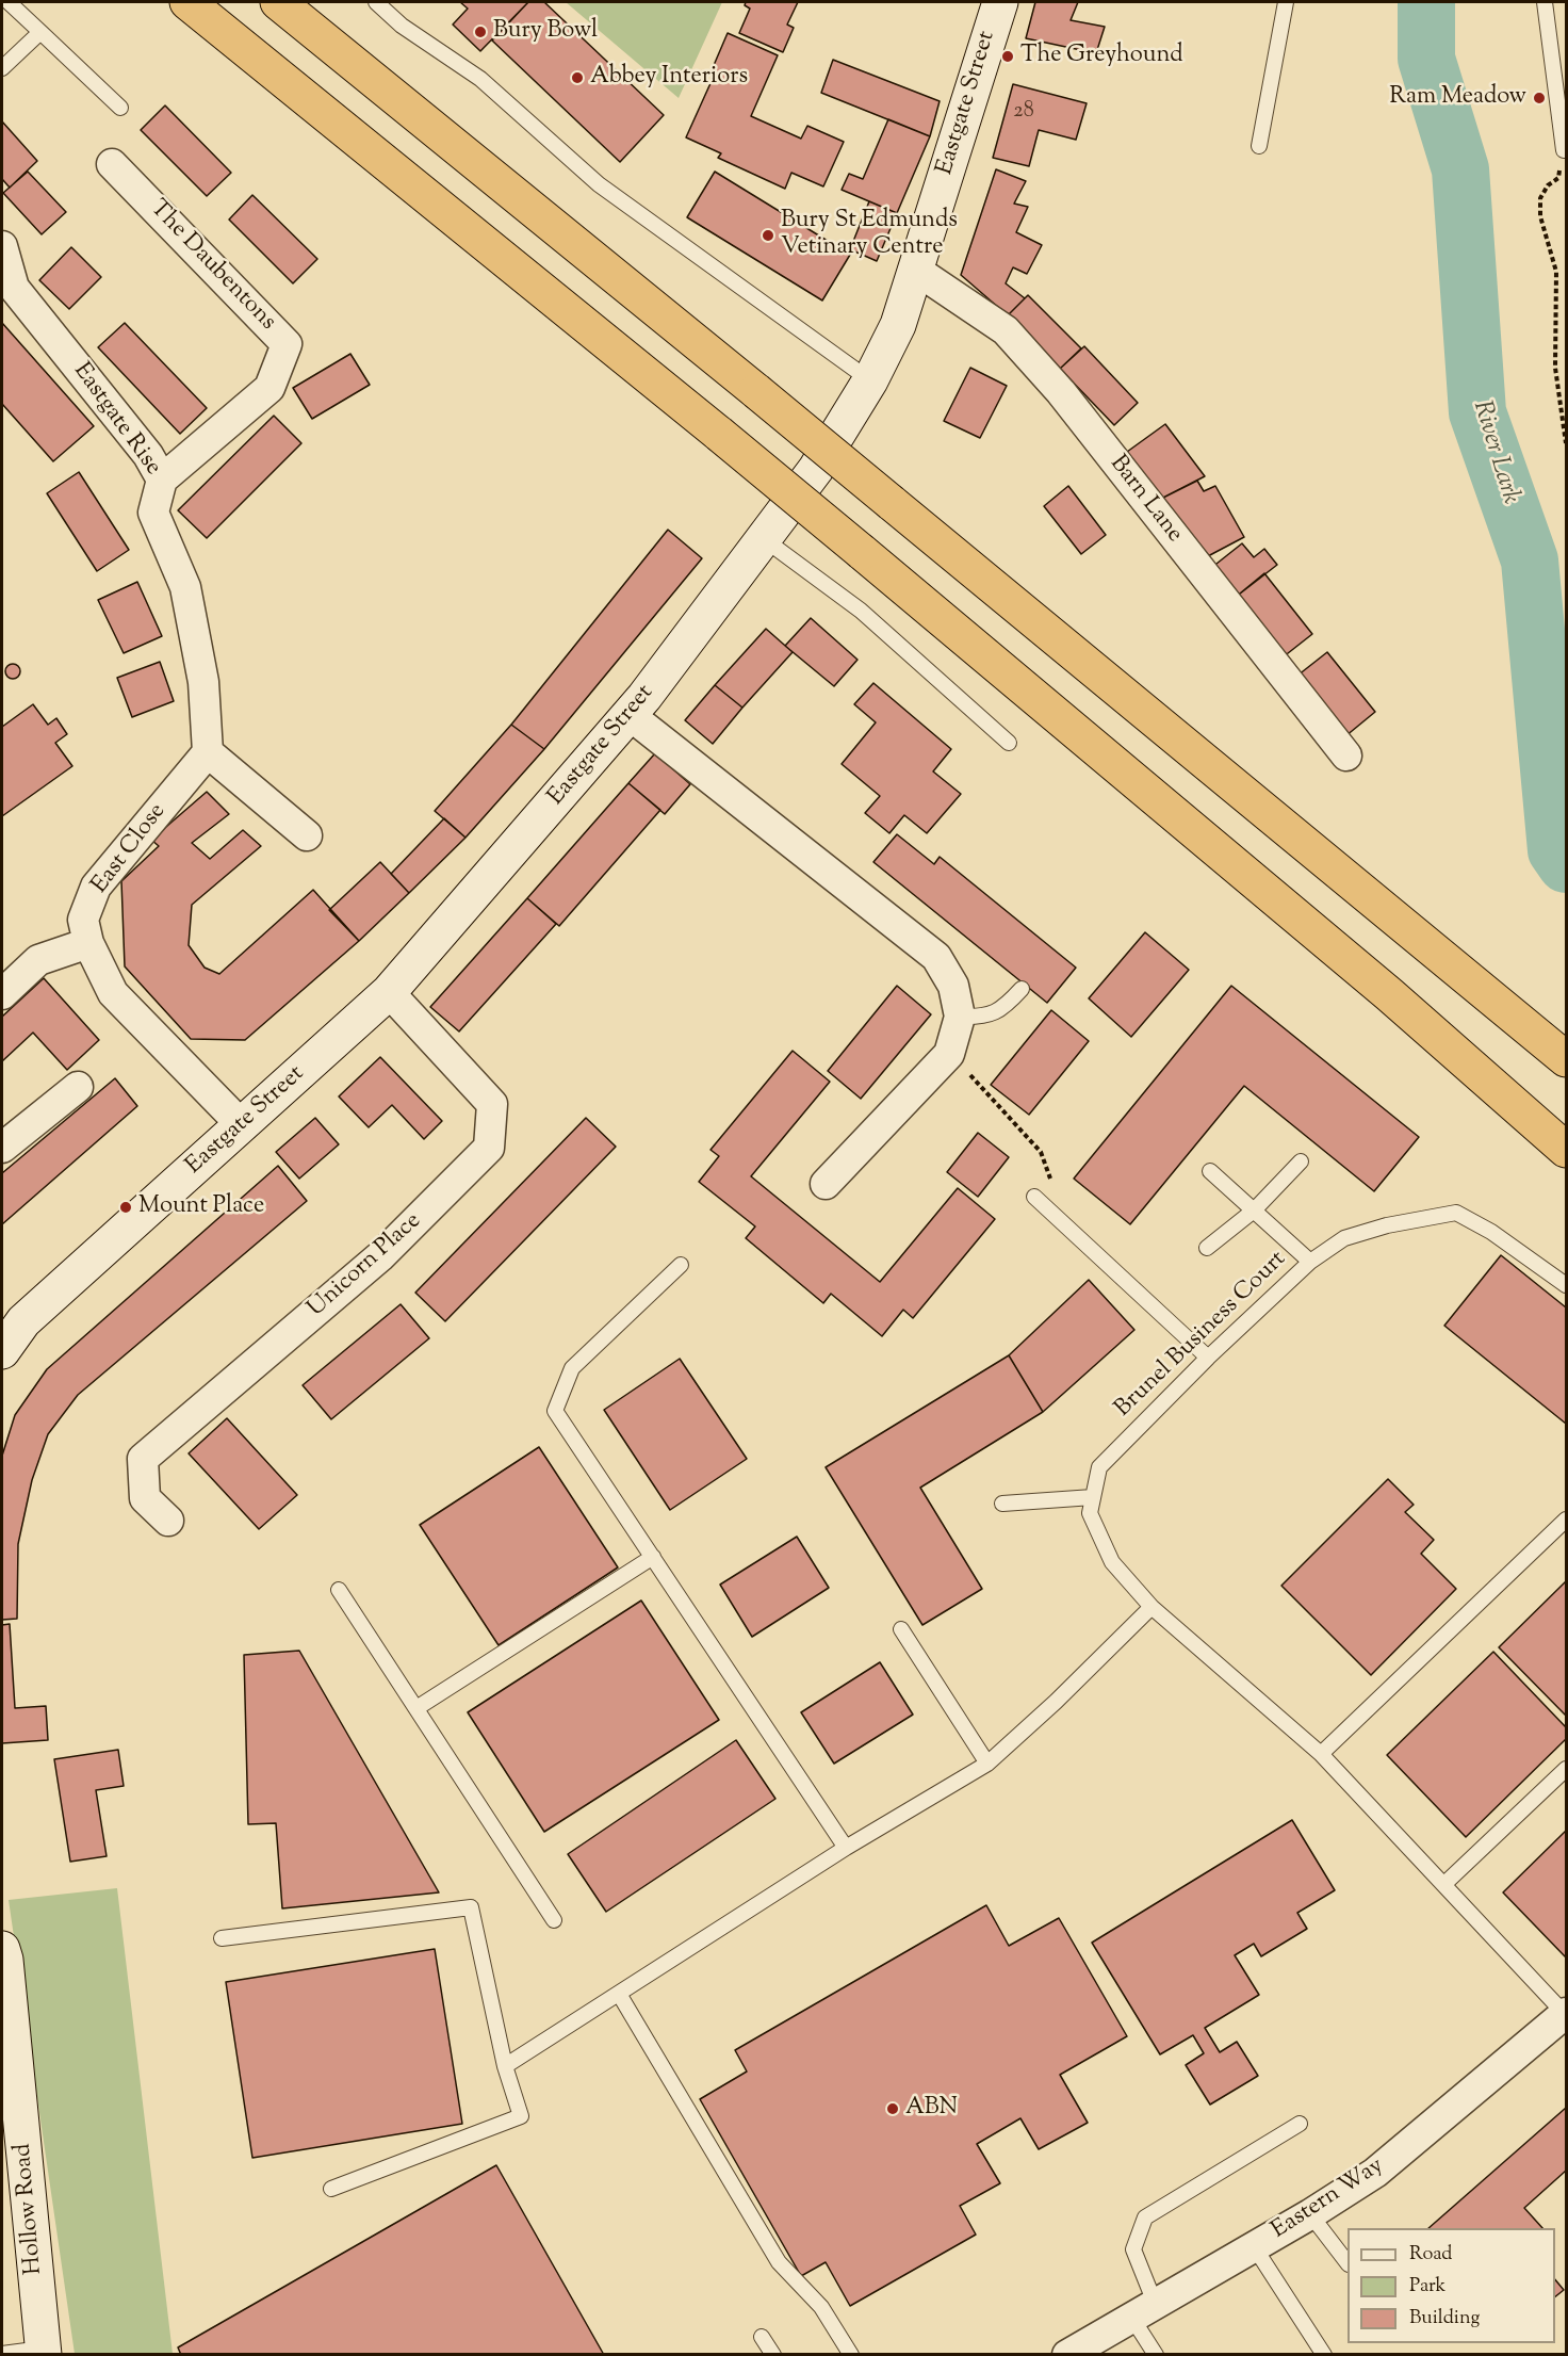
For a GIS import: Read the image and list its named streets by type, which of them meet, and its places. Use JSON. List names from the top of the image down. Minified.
{"streets":{"street":["Eastgate Street","The Daubentons","Eastgate Rise","Barn Lane","East Close","Unicorn Place","Eastern Way","Hollow Road"],"lane":["Brunel Business Court"]},"crossings":[["Eastgate Street","Barn Lane"],["Eastgate Street","East Close"],["Eastgate Street","Unicorn Place"],["The Daubentons","Eastgate Rise"],["Eastgate Rise","East Close"],["Brunel Business Court","Eastern Way"]],"water":["River Lark"],"places":["Bury Bowl","The Greyhound","Abbey Interiors","Ram Meadow","Bury St Edmunds Vetinary Centre","Mount Place","ABN"],"house_numbers":["28"],"legend":["Road","Park","Building"]}
